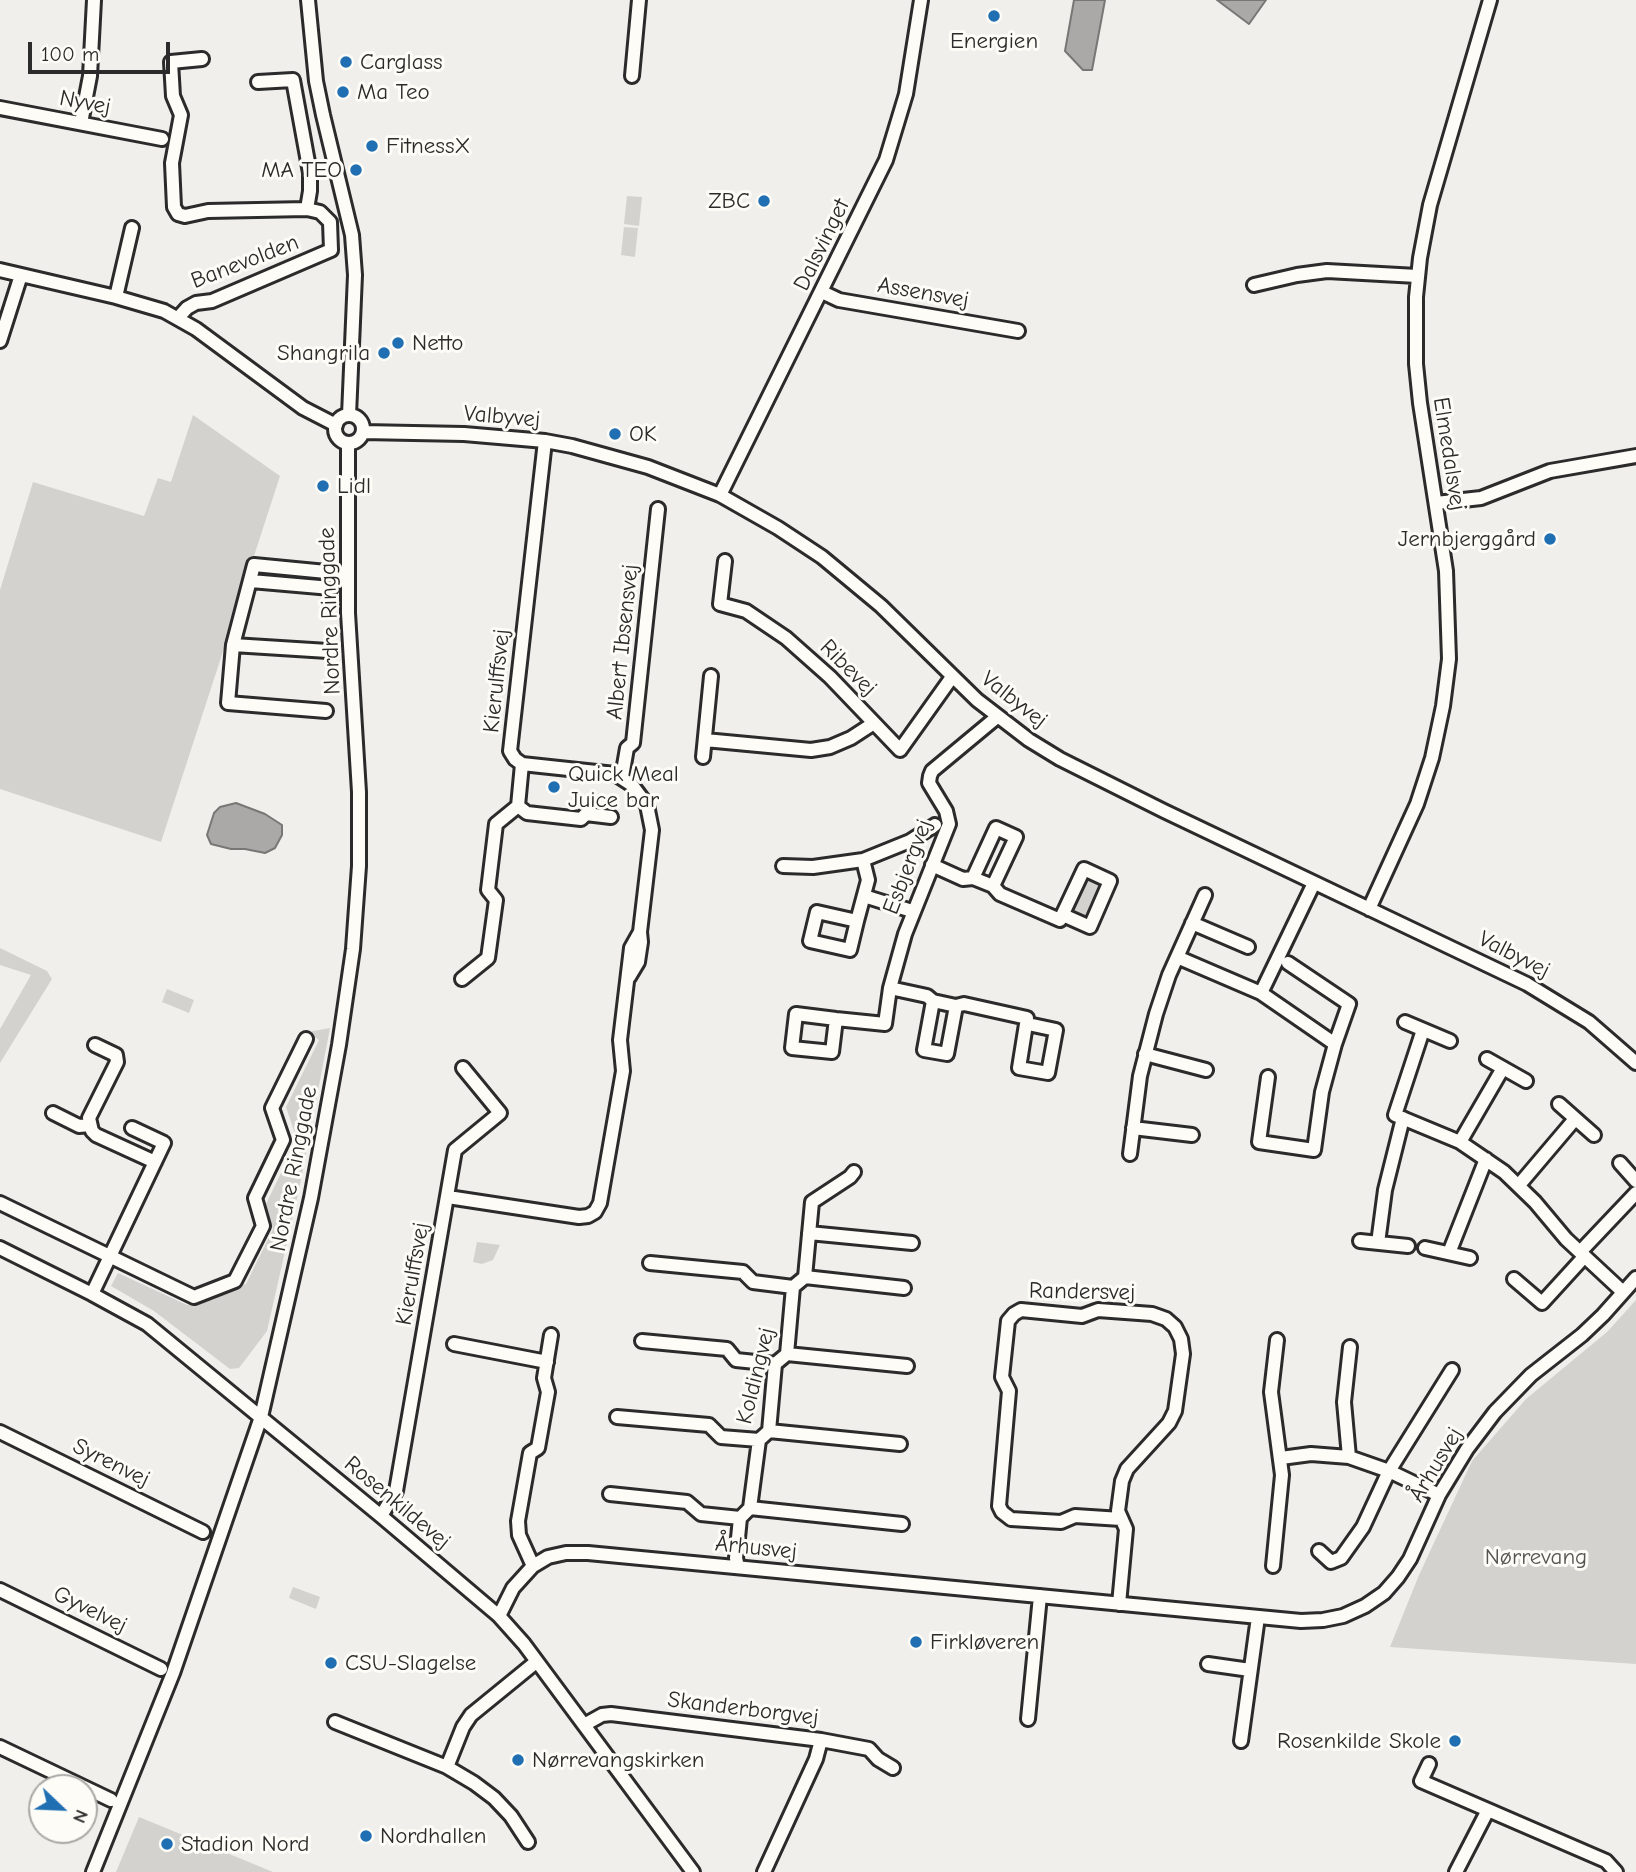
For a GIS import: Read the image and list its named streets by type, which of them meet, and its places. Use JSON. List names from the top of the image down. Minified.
{"streets":{"street":["Nyvej","Dalsvinget","Banevolden","Assensvej","Valbyvej","Elmedalsvej","Nordre Ringgade","Albert Ibsensvej","Ribevej","Kierulffsvej","Esbjergvej","Randersvej","Koldingvej","Syrenvej","Århusvej","Rosenkildevej","Gyvelvej","Skanderborgvej"]},"crossings":[["Dalsvinget","Assensvej"],["Dalsvinget","Valbyvej"],["Valbyvej","Elmedalsvej"],["Valbyvej","Nordre Ringgade"],["Valbyvej","Ribevej"],["Valbyvej","Kierulffsvej"],["Valbyvej","Esbjergvej"],["Nordre Ringgade","Rosenkildevej"],["Kierulffsvej","Rosenkildevej"],["Randersvej","Århusvej"],["Århusvej","Rosenkildevej"],["Rosenkildevej","Skanderborgvej"]],"parks":["Nørrevang"],"places":["Energien","Carglass","Ma Teo","FitnessX","MA TEO","ZBC","Netto","Shangrila","OK","Lidl","Jernbjerggård","Quick Meal Juice bar","Firkløveren","CSU-Slagelse","Rosenkilde Skole","Nørrevangskirken","Nordhallen","Stadion Nord"],"scale_bar":"100 m","north":"bottom right"}
